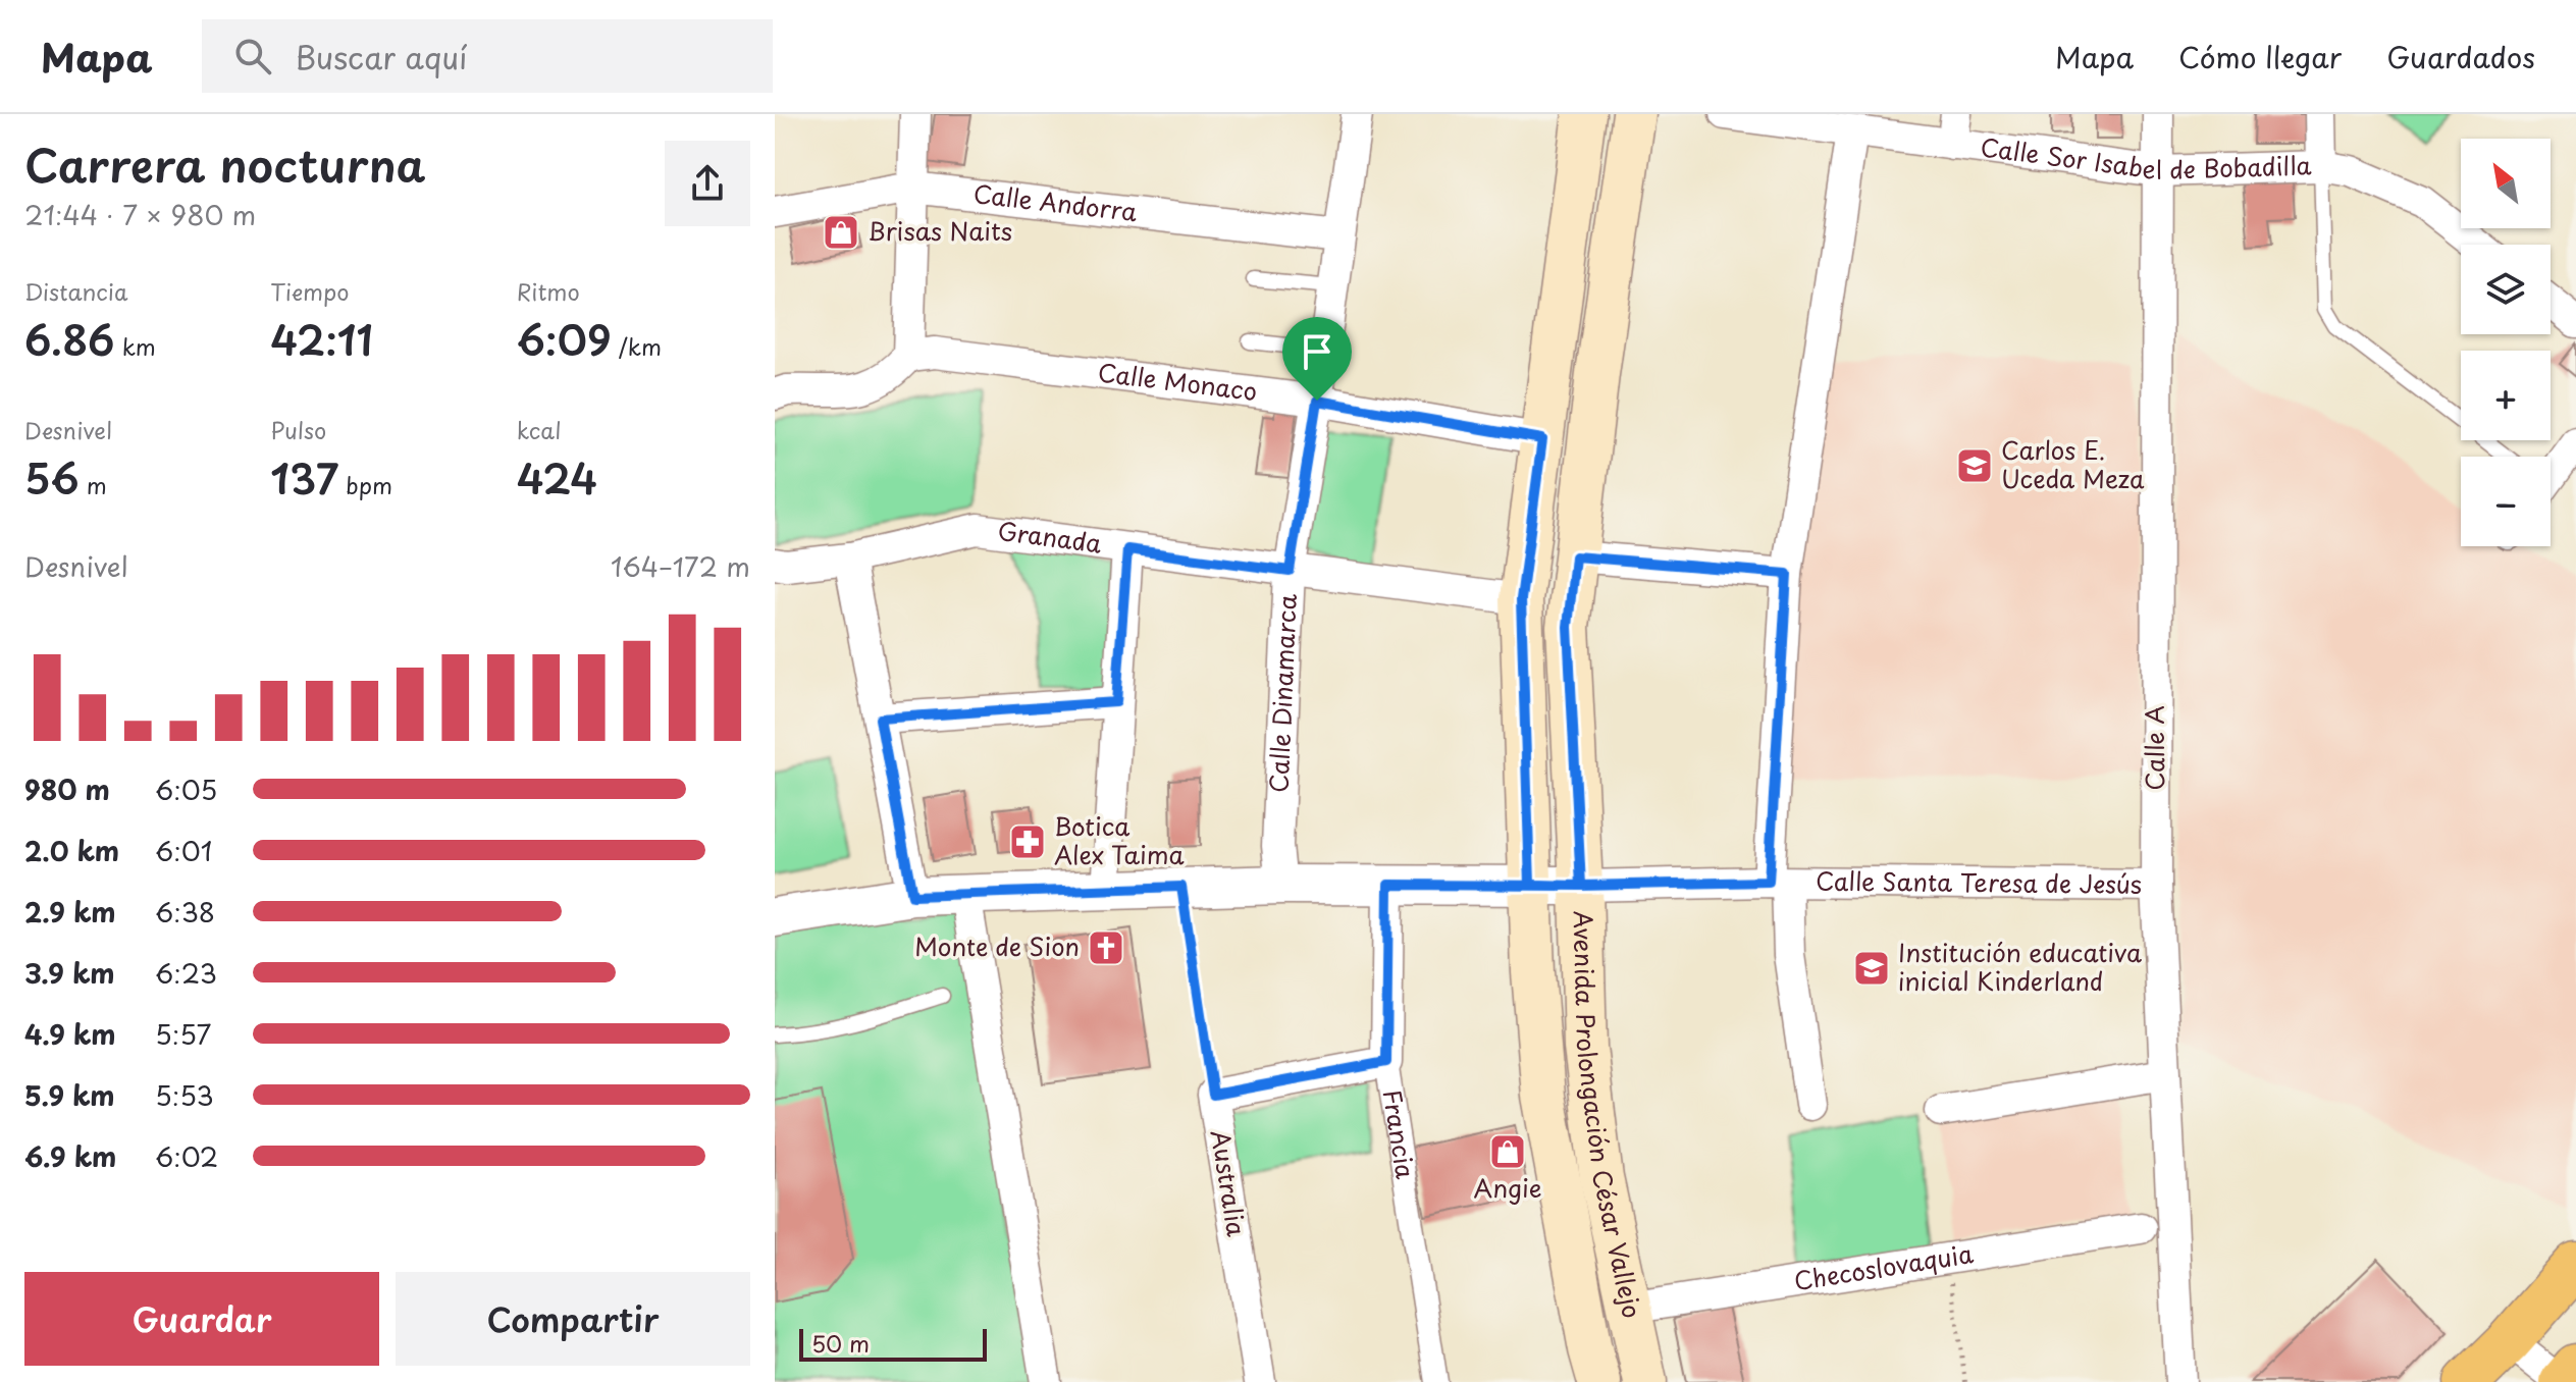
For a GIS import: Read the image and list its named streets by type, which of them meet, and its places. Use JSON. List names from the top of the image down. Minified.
{"streets":{"main road":["Avenida Prolongación César Vallejo"],"street":["Calle Sor Isabel de Bobadilla","Calle Andorra","Calle Monaco","Granada","Calle Dinamarca","Calle A","Calle Santa Teresa de Jesús","Francia","Australia","Checoslovaquia"]},"crossings":[["Calle Sor Isabel de Bobadilla","Calle A"],["Calle Andorra","Calle Dinamarca"],["Calle Monaco","Calle Dinamarca"],["Calle Monaco","Avenida Prolongación César Vallejo"],["Granada","Calle Dinamarca"],["Granada","Avenida Prolongación César Vallejo"],["Calle Dinamarca","Calle Santa Teresa de Jesús"],["Calle A","Calle Santa Teresa de Jesús"],["Calle Santa Teresa de Jesús","Avenida Prolongación César Vallejo"],["Calle Santa Teresa de Jesús","Francia"],["Calle Santa Teresa de Jesús","Australia"],["Avenida Prolongación César Vallejo","Checoslovaquia"]],"places":{"shop":["Brisas Naits","Angie"],"school or university":["Carlos E. Uceda Meza","Institución educativa inicial Kinderland"],"pharmacy":["Botica Alex Taima"],"church":["Monte de Sion"]},"scale_bar":"50 m","north":"top left","page":{"header":"Mapa","search":"Buscar aquí","nav":["Mapa","Cómo llegar","Guardados"],"heading":["Carrera nocturna","21:44 · 7 × 980 m"],"map_buttons":["+","−"],"stats":[["Distancia","6.86 km"],["Tiempo","42:11"],["Ritmo","6:09 /km"],["Desnivel","56 m"],["Pulso","137 bpm"],["kcal","424"]],"chart":["Desnivel","164–172 m"],"list":[{"name":"980 m","note":"6:05"},{"name":"2.0 km","note":"6:01"},{"name":"2.9 km","note":"6:38"},{"name":"3.9 km","note":"6:23"},{"name":"4.9 km","note":"5:57"},{"name":"5.9 km","note":"5:53"},{"name":"6.9 km","note":"6:02"}],"buttons":["Guardar","Compartir"],"scale":"50 m"}}
